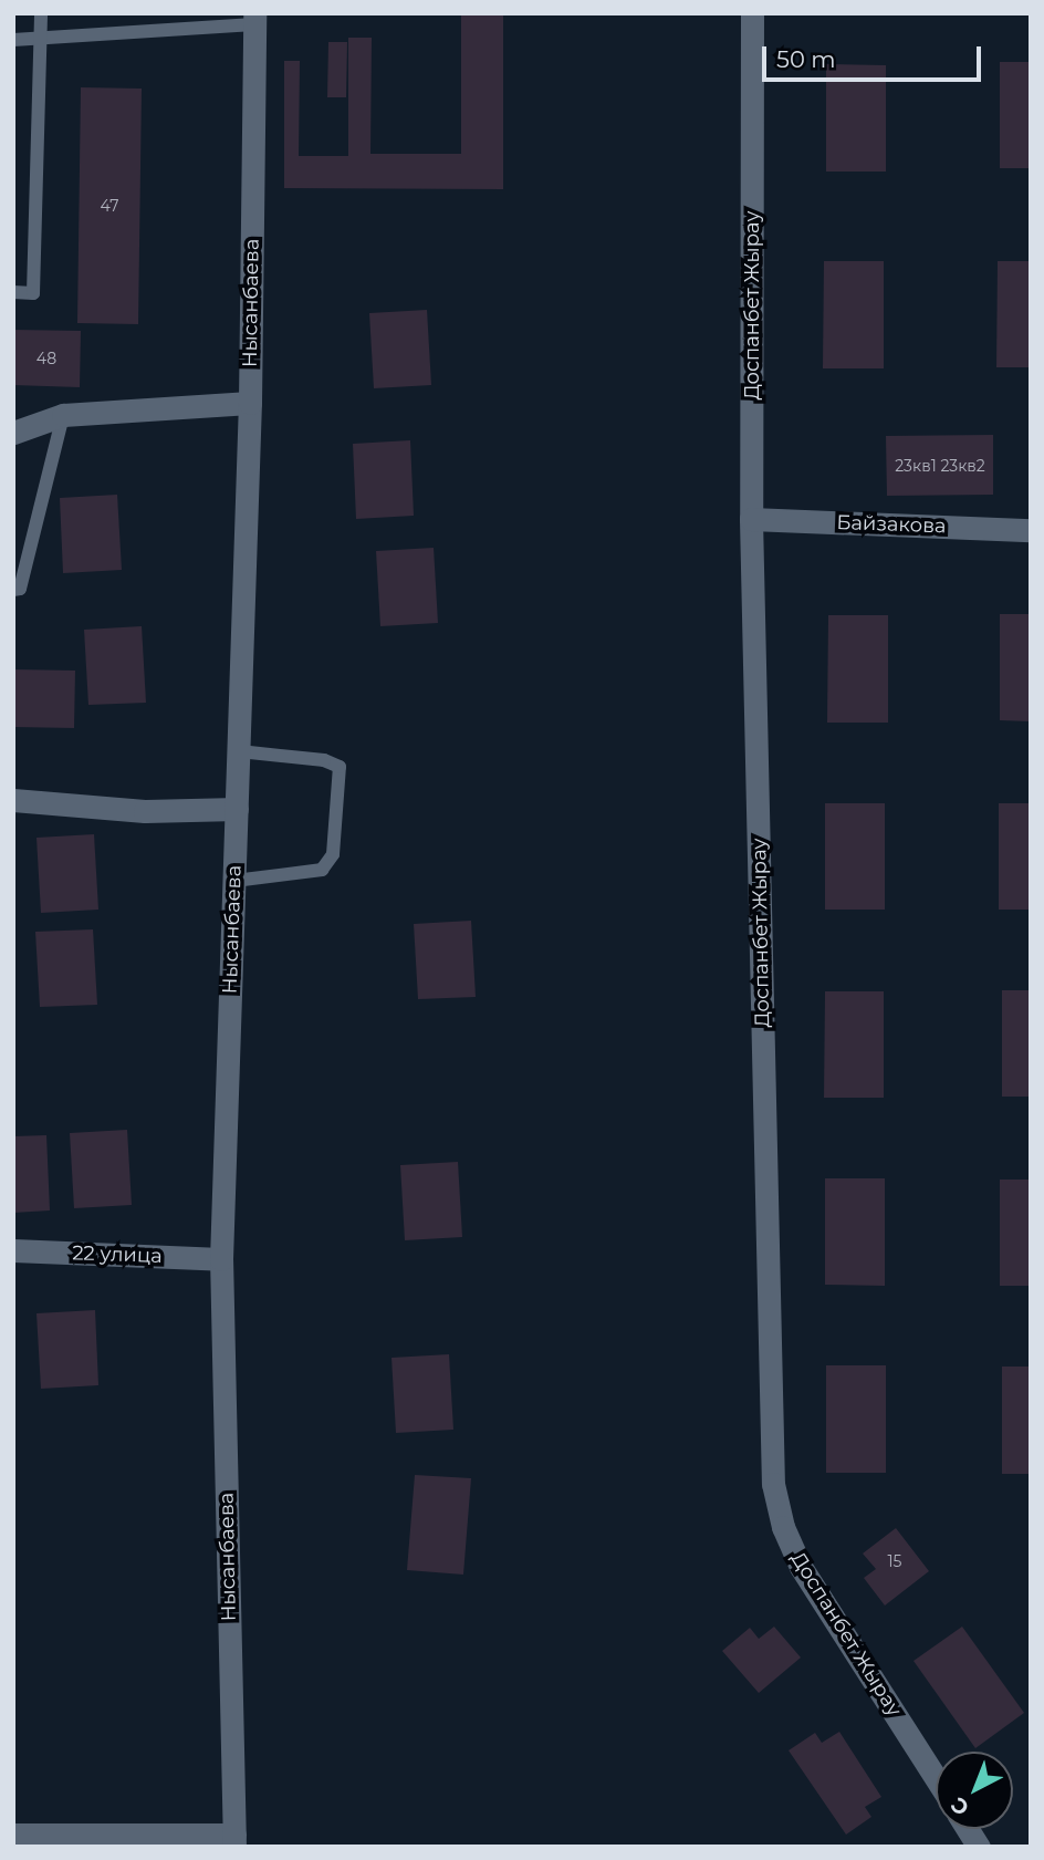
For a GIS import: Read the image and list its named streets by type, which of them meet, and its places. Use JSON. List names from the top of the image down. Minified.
{"streets":{"street":["Нысанбаева","Доспанбет Жырау","Байзакова","22 улица"]},"crossings":[["Нысанбаева","22 улица"],["Доспанбет Жырау","Байзакова"]],"house_numbers":["47","48","23кв1 23кв2","15"],"scale_bar":"50 m","north":"bottom left"}
